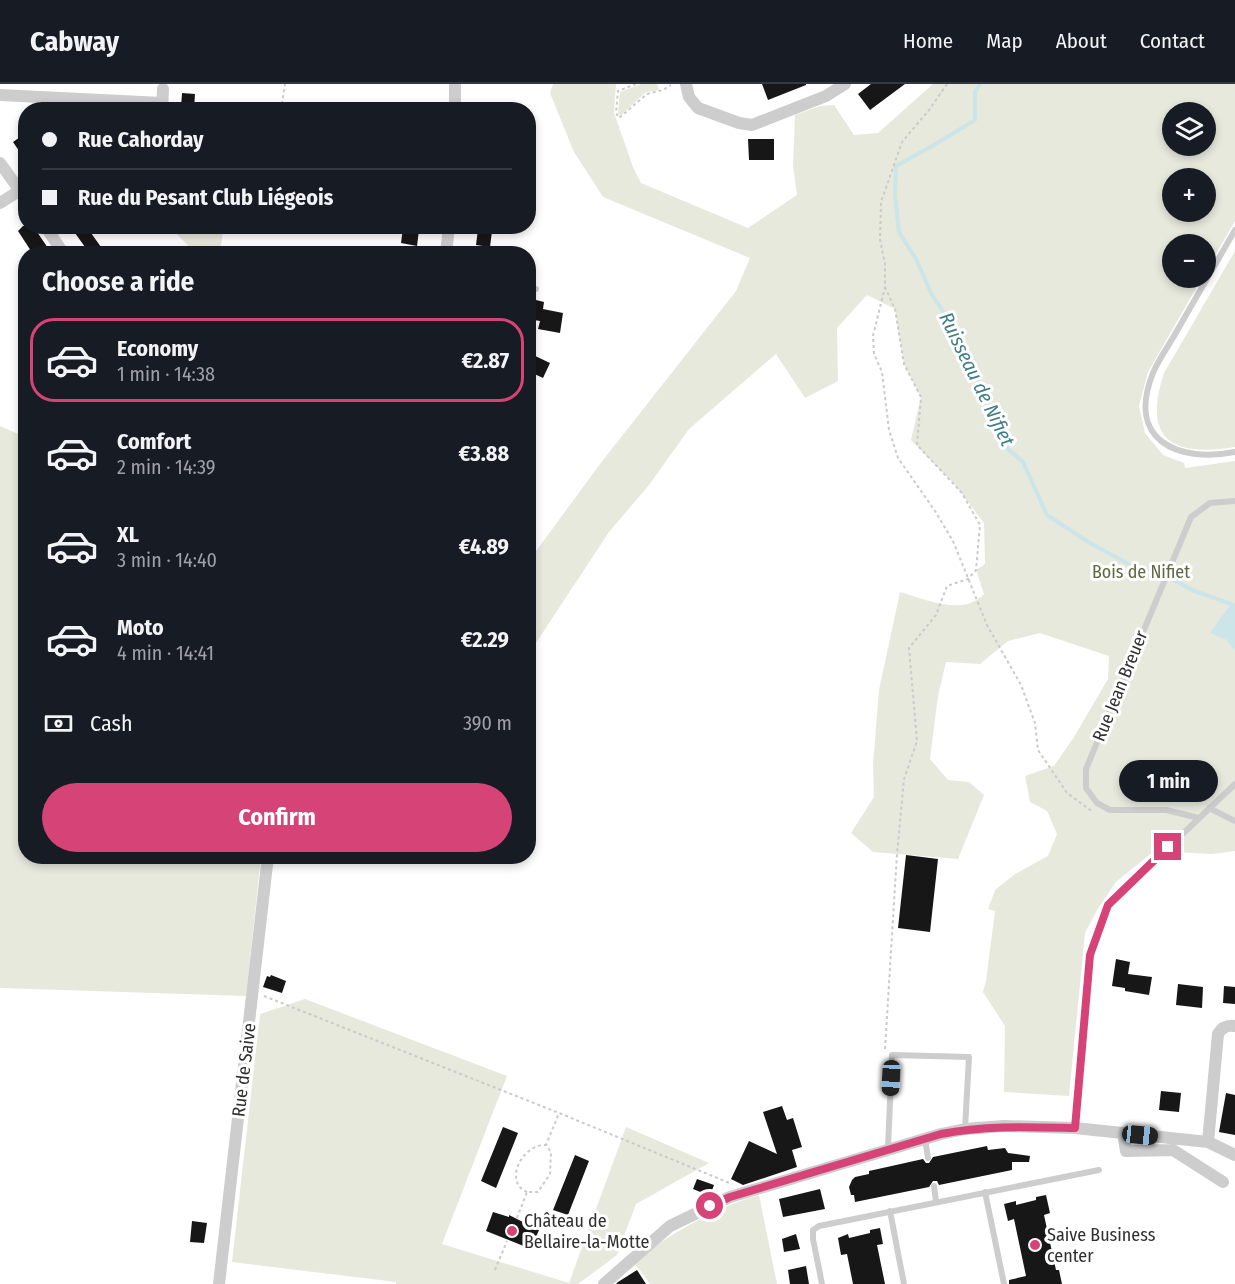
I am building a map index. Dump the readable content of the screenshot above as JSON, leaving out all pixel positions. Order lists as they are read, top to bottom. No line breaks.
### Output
{"streets":{"street":["Rue de Saive"],"lane":["Rue Jean Breuer"]},"water":["Ruisseau de Nifiet"],"parks":["Bois de Nifiet"],"places":["Château de Bellaire-la-Motte","Saive Business center"],"page":{"header":"Cabway","nav":["Home","Map","About","Contact"],"map_buttons":["+","−"],"banner":["Rue Cahorday","Rue du Pesant Club Liégeois"],"heading":"Choose a ride","list":[{"name":"Economy","note":"1 min · 14:38","value":"€2.87"},{"name":"Comfort","note":"2 min · 14:39","value":"€3.88"},{"name":"XL","note":"3 min · 14:40","value":"€4.89"},{"name":"Moto","note":"4 min · 14:41","value":"€2.29"}],"pay":["Cash","390 m"],"bubble":"1 min","buttons":"Confirm"}}
